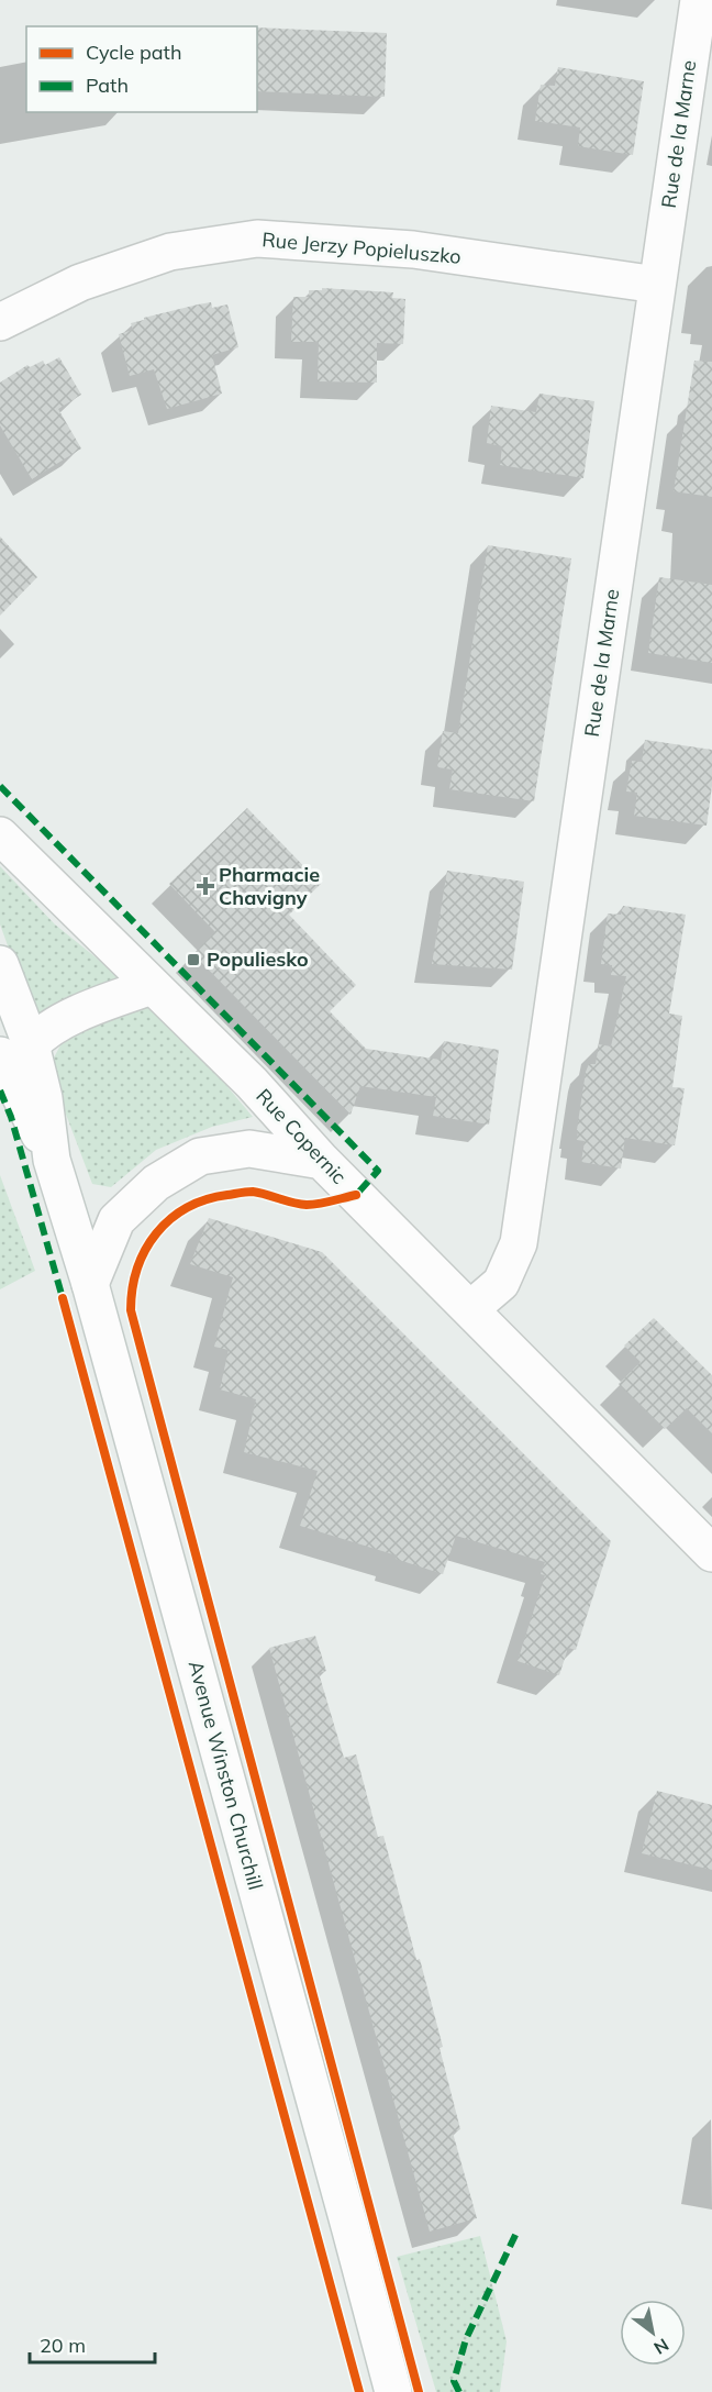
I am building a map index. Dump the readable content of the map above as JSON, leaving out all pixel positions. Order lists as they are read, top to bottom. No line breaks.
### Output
{"streets":{"street":["Rue de la Marne","Rue Jerzy Popieluszko","Rue Copernic","Avenue Winston Churchill"]},"crossings":[["Rue de la Marne","Rue Jerzy Popieluszko"],["Rue de la Marne","Rue Copernic"]],"places":{"health":["Pharmacie Chavigny"],"transit":["Populiesko"]},"legend":["Cycle path","Path"],"scale_bar":"20 m","north":"bottom right"}
